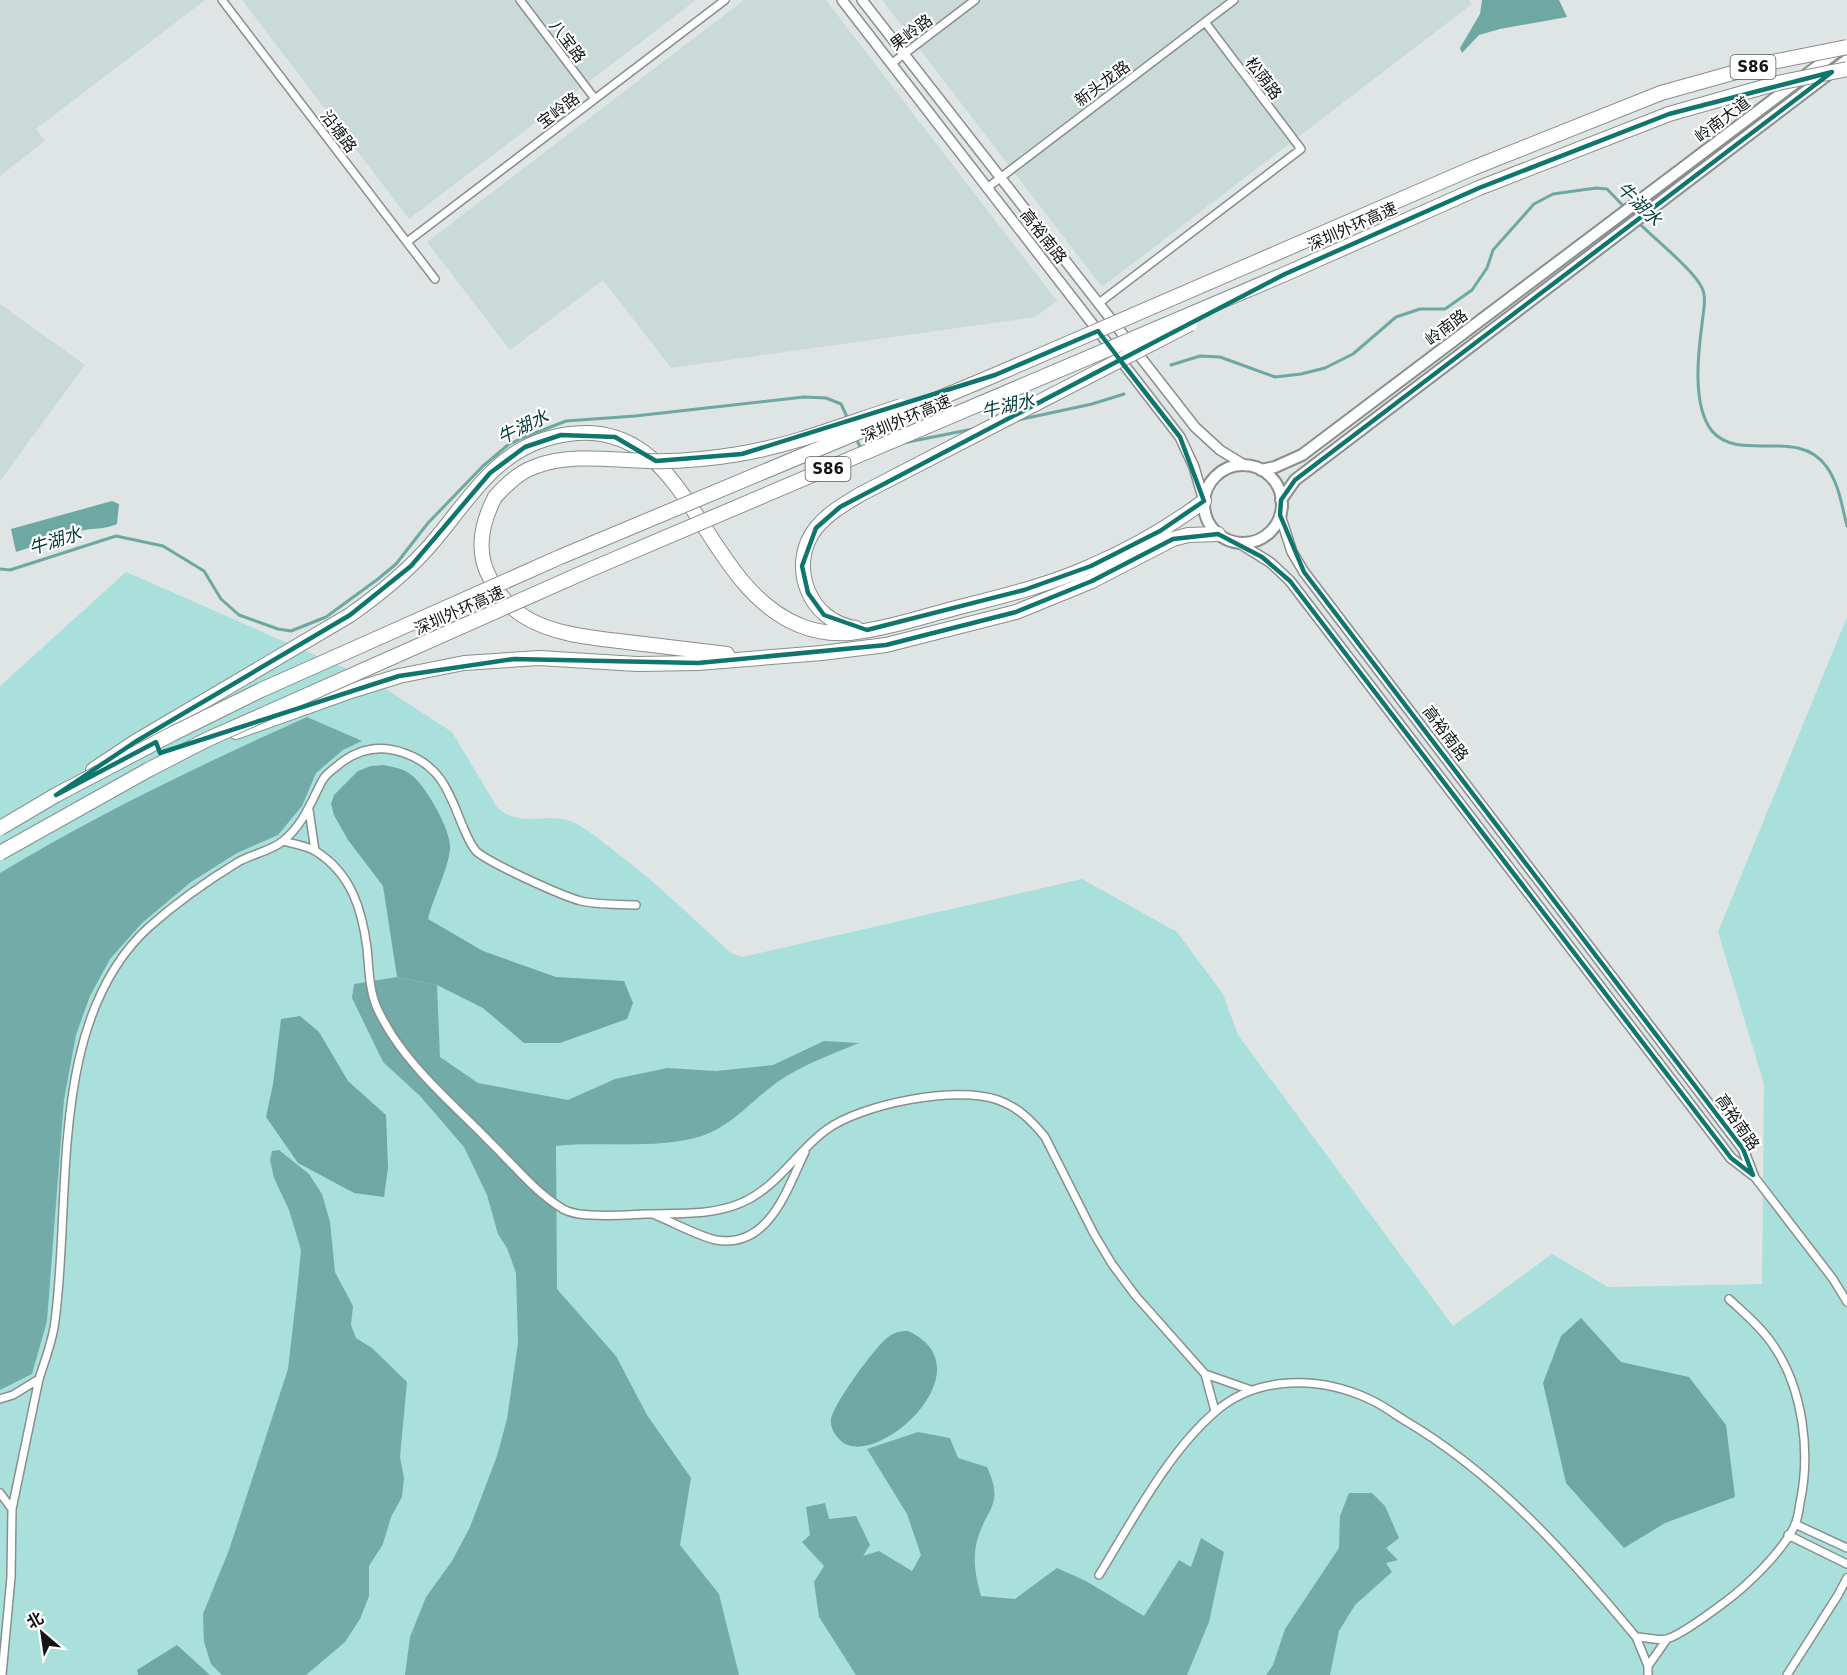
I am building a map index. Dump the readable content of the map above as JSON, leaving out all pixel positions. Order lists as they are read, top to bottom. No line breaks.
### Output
{"streets":{"highway":["S86","深圳外环高速"],"main road":["岭南大道","岭南路"],"street":["果岭路","八宝路","松荫路","新头龙路","宝岭路","沿塘路","高裕南路"]},"crossings":[["果岭路","高裕南路"],["八宝路","宝岭路"],["松荫路","新头龙路"],["松荫路","高裕南路"],["新头龙路","高裕南路"],["宝岭路","沿塘路"],["岭南大道","深圳外环高速"],["岭南大道","岭南路"],["高裕南路","岭南路"]],"water":["牛湖水"],"north":"top left"}
